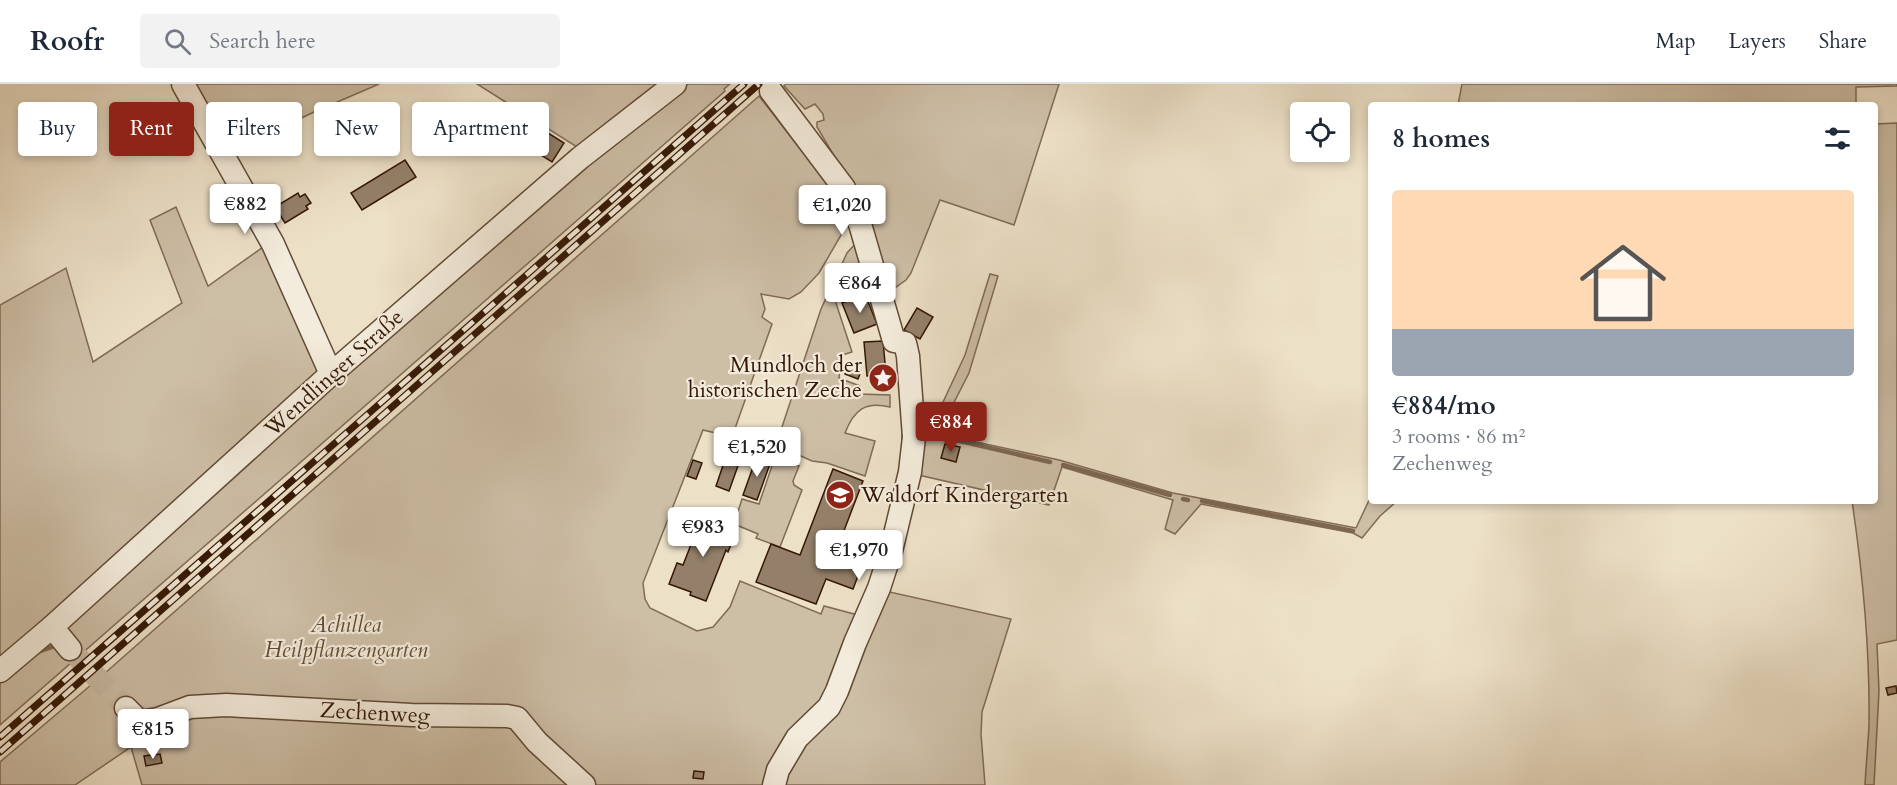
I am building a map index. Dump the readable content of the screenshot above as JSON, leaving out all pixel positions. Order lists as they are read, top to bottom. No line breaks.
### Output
{"streets":{"street":["Wendlinger Straße","Zechenweg"]},"parks":["Achillea Heilpflanzengarten"],"places":{"place":["Mundloch der historischen Zeche"],"school or university":["Waldorf Kindergarten"]},"page":{"header":"Roofr","search":"Search here","nav":["Map","Layers","Share"],"chip":["Buy","Rent","Filters","New","Apartment"],"heading":"8 homes","list":[{"name":"€884/mo","note":"3 rooms · 86 m² · Zechenweg"}],"price":["€882","€1,020","€864","€884","€1,520","€983","€1,970","€815"]}}
